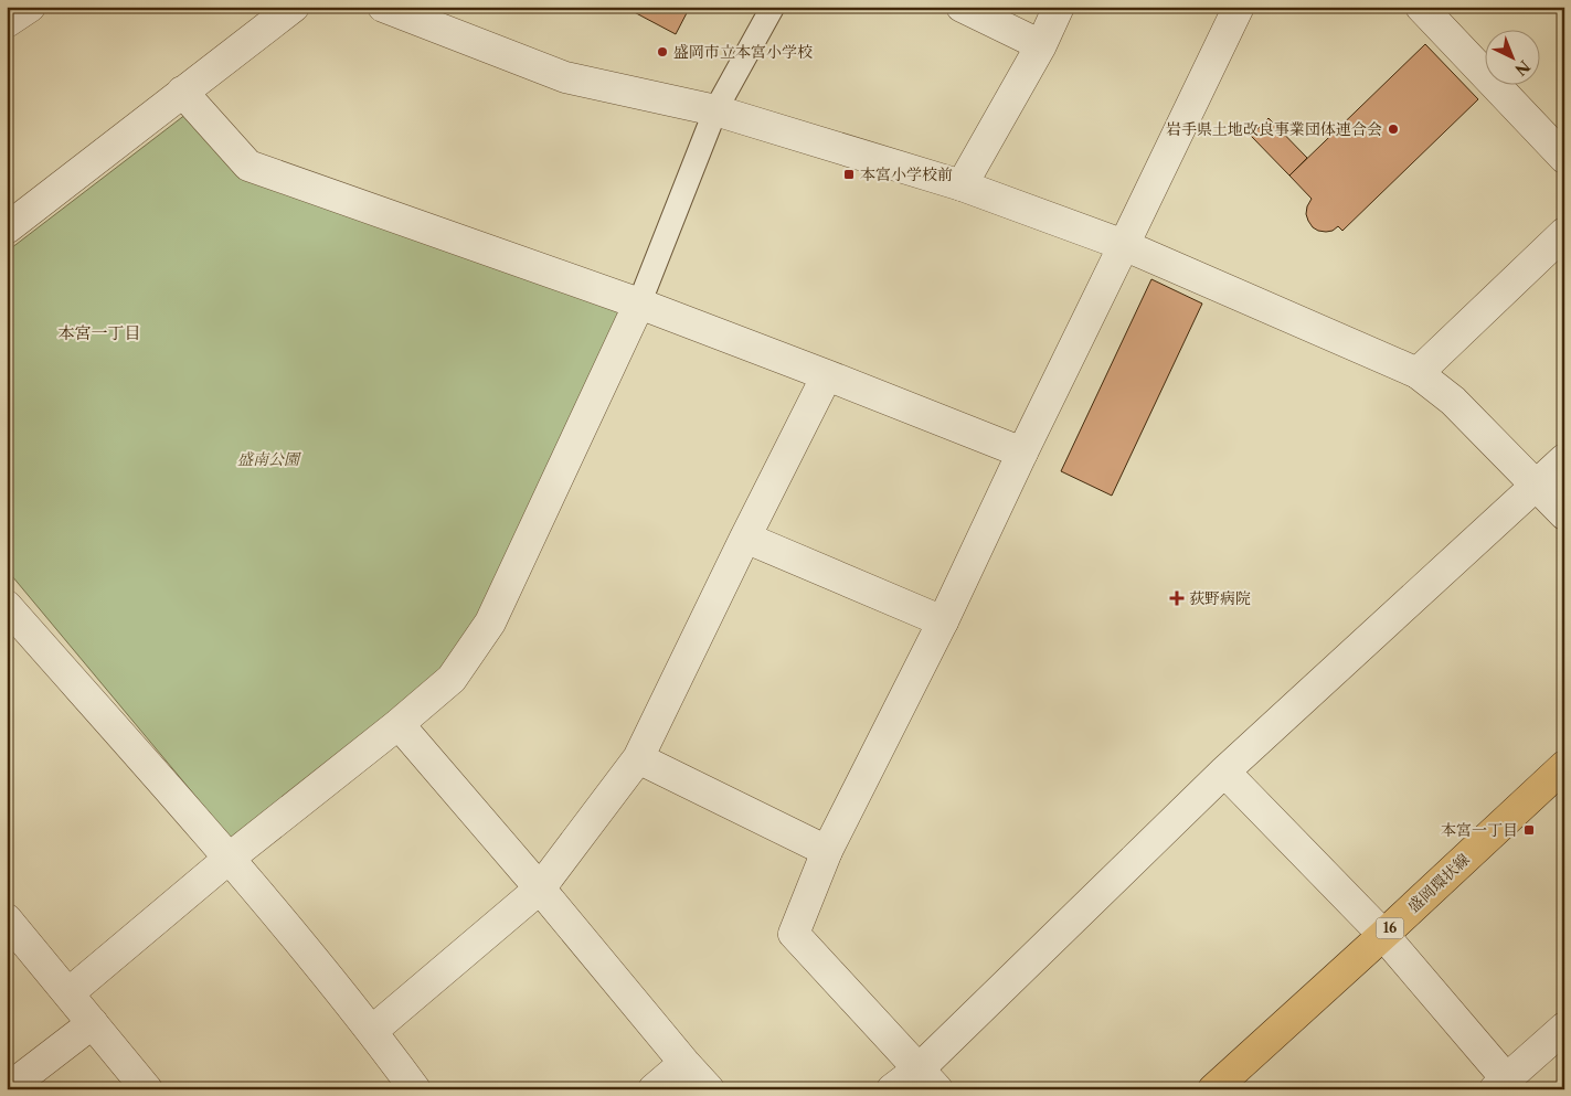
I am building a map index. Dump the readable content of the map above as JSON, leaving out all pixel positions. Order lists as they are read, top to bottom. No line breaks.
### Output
{"streets":{"main road":["盛岡環状線","16"]},"districts":["本宮一丁目"],"parks":["盛南公園"],"places":{"other":["盛岡市立本宮小学校","岩手県土地改良事業団体連合会"],"transit":["本宮小学校前","本宮一丁目"],"health":["荻野病院"]},"north":"bottom right"}
